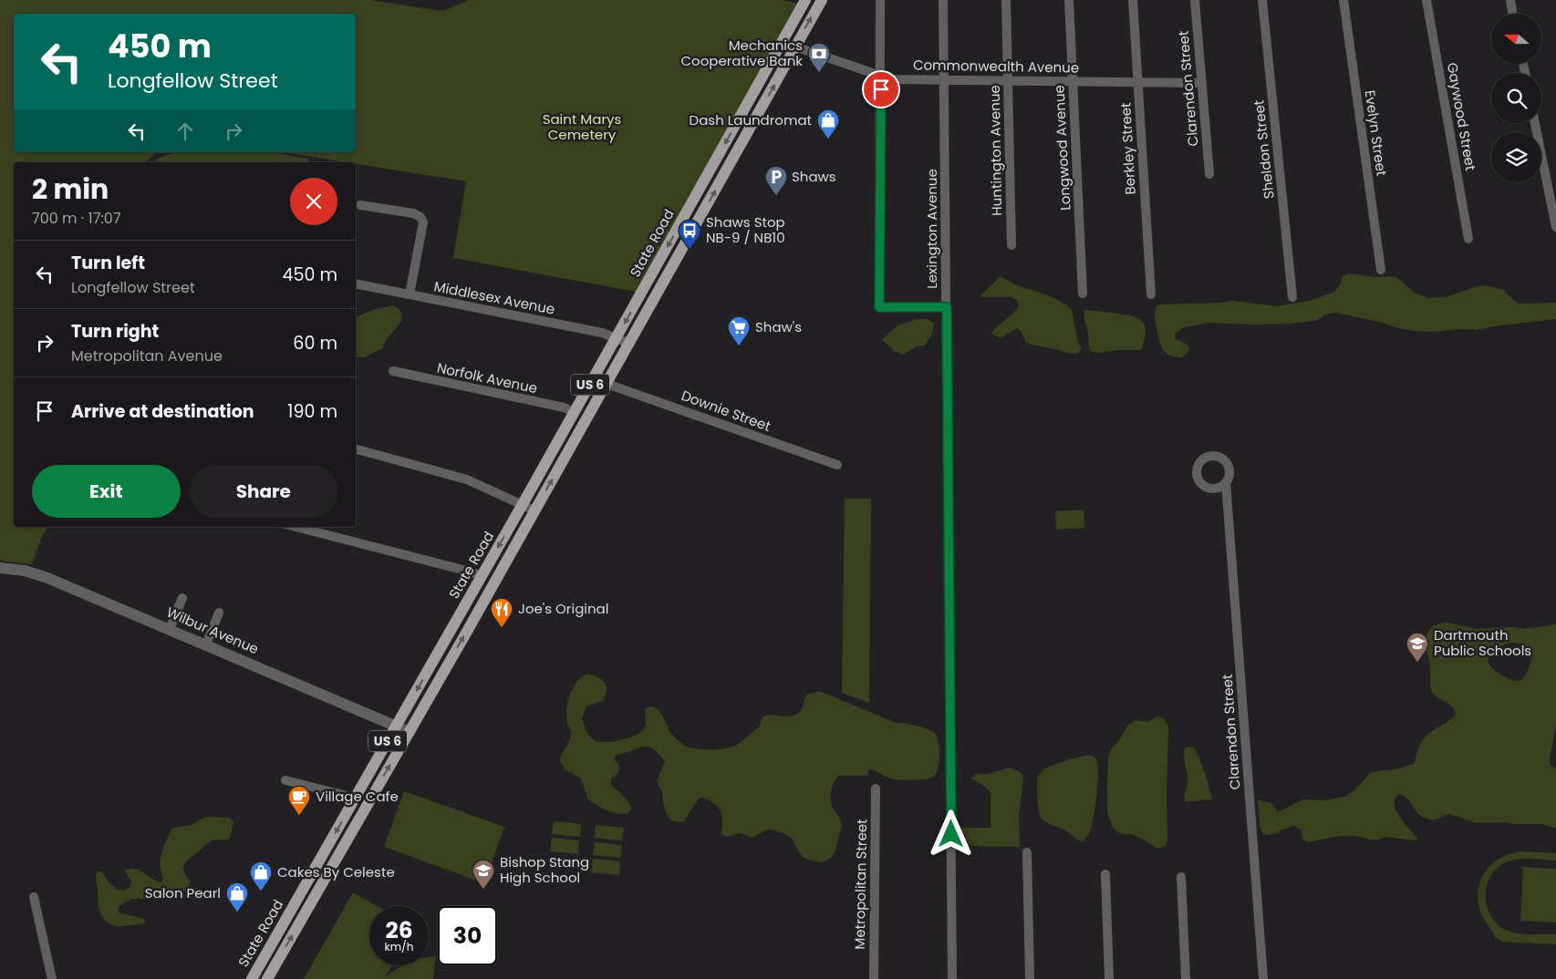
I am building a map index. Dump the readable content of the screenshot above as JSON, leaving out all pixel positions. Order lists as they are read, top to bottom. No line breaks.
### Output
{"streets":{"main road":["State Road","US 6"],"street":["Commonwealth Avenue","Clarendon Street","Gaywood Street","Evelyn Street","Longwood Avenue","Berkley Street","Sheldon Street","Huntington Avenue","Lexington Avenue","Middlesex Avenue","Norfolk Avenue","Downie Street","Wilbur Avenue","Metropolitan Street"]},"crossings":[["Commonwealth Avenue","Clarendon Street"],["Commonwealth Avenue","Longwood Avenue"],["Commonwealth Avenue","Berkley Street"],["Commonwealth Avenue","Huntington Avenue"],["Commonwealth Avenue","Lexington Avenue"],["Commonwealth Avenue","US 6"],["State Road","Middlesex Avenue"],["State Road","Norfolk Avenue"],["State Road","US 6"],["State Road","Downie Street"],["State Road","Wilbur Avenue"]],"parks":["Saint Marys Cemetery"],"places":{"bank":["Mechanics Cooperative Bank"],"shop":["Dash Laundromat","Cakes By Celeste","Salon Pearl"],"parking":["Shaws"],"bus stop":["Shaws Stop NB-9 / NB10"],"supermarket":["Shaw's"],"restaurant":["Joe's Original"],"school or university":["Dartmouth Public Schools","Bishop Stang High School"],"cafe":["Village Cafe"]},"north":"left","page":{"turn":["450 m","Longfellow Street"],"heading":["2 min","700 m · 17:07"],"list":[{"name":"Turn left","note":"Longfellow Street","value":"450 m"},{"name":"Turn right","note":"Metropolitan Avenue","value":"60 m"},{"name":"Arrive at destination","value":"190 m"}],"buttons":["Exit","Share"],"speed":"26 km/h","limit":"30"}}
